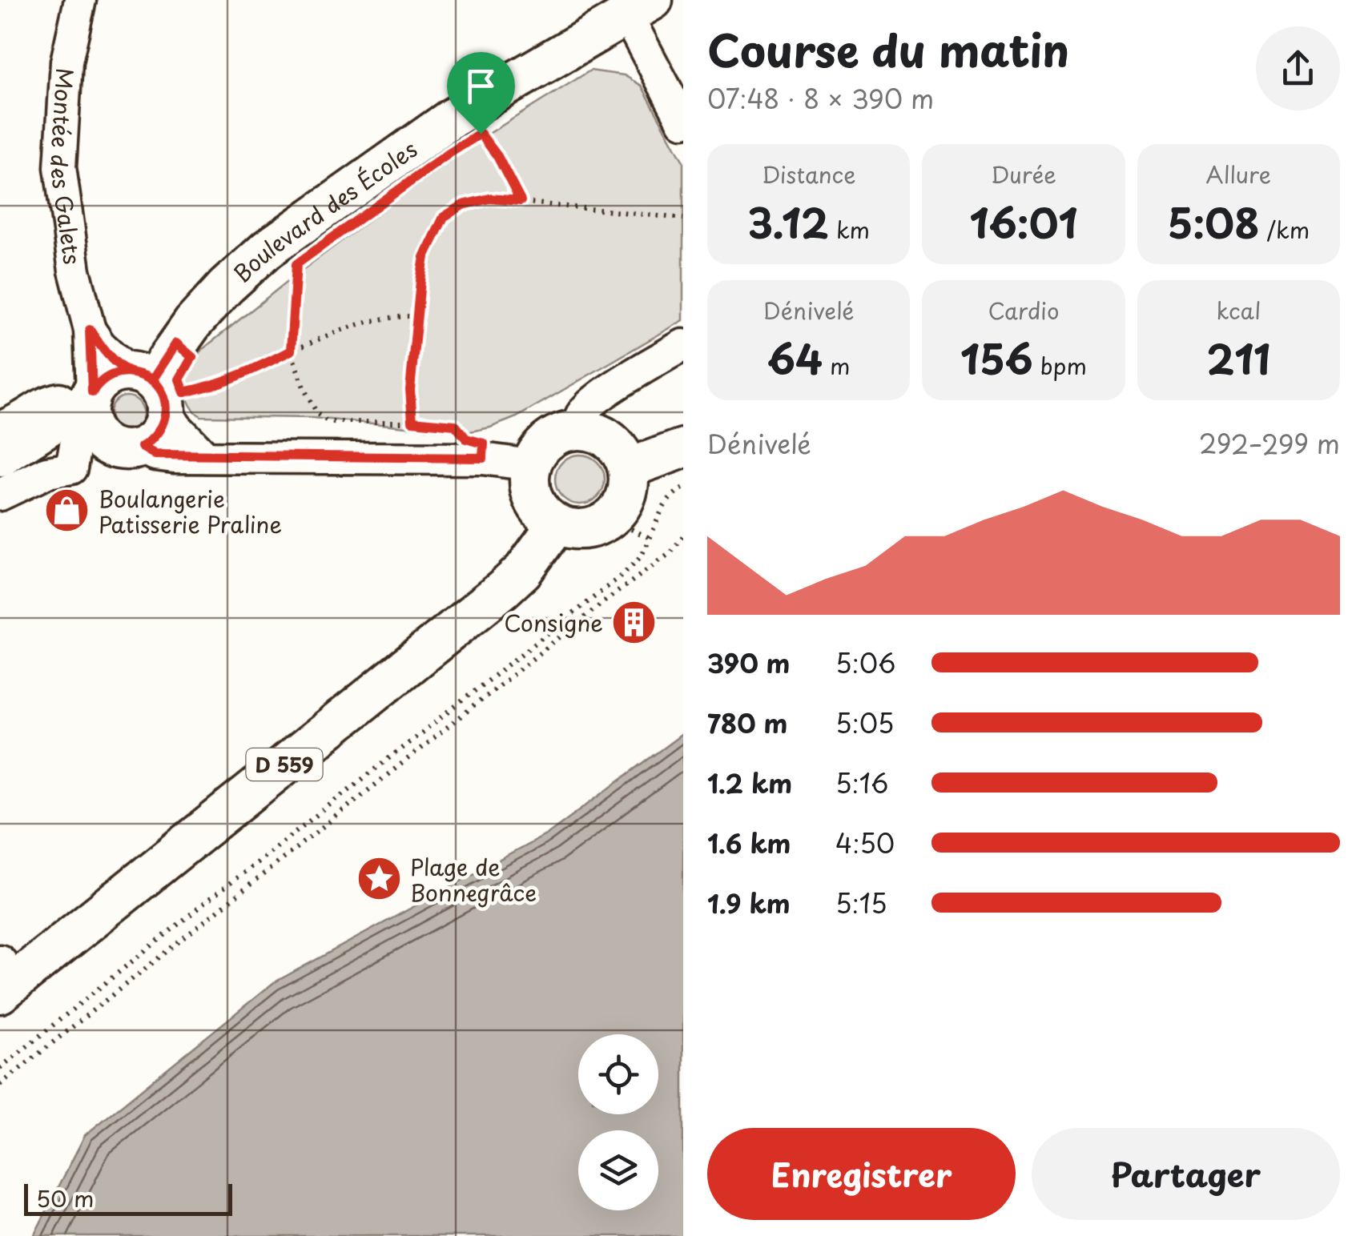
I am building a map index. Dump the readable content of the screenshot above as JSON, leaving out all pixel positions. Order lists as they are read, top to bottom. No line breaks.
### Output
{"streets":{"main road":["Boulevard des Écoles","D 559"],"street":["Montée des Galets"]},"crossings":[["Montée des Galets","Boulevard des Écoles"]],"places":{"shop":["Boulangerie Patisserie Praline"],"building":["Consigne"],"place":["Plage de Bonnegrâce"]},"scale_bar":"50 m","page":{"heading":["Course du matin","07:48 · 8 × 390 m"],"stats":[["Distance","3.12 km"],["Durée","16:01"],["Allure","5:08 /km"],["Dénivelé","64 m"],["Cardio","156 bpm"],["kcal","211"]],"chart":["Dénivelé","292–299 m"],"list":[{"name":"390 m","note":"5:06"},{"name":"780 m","note":"5:05"},{"name":"1.2 km","note":"5:16"},{"name":"1.6 km","note":"4:50"},{"name":"1.9 km","note":"5:15"}],"buttons":["Enregistrer","Partager"],"scale":"50 m"}}
